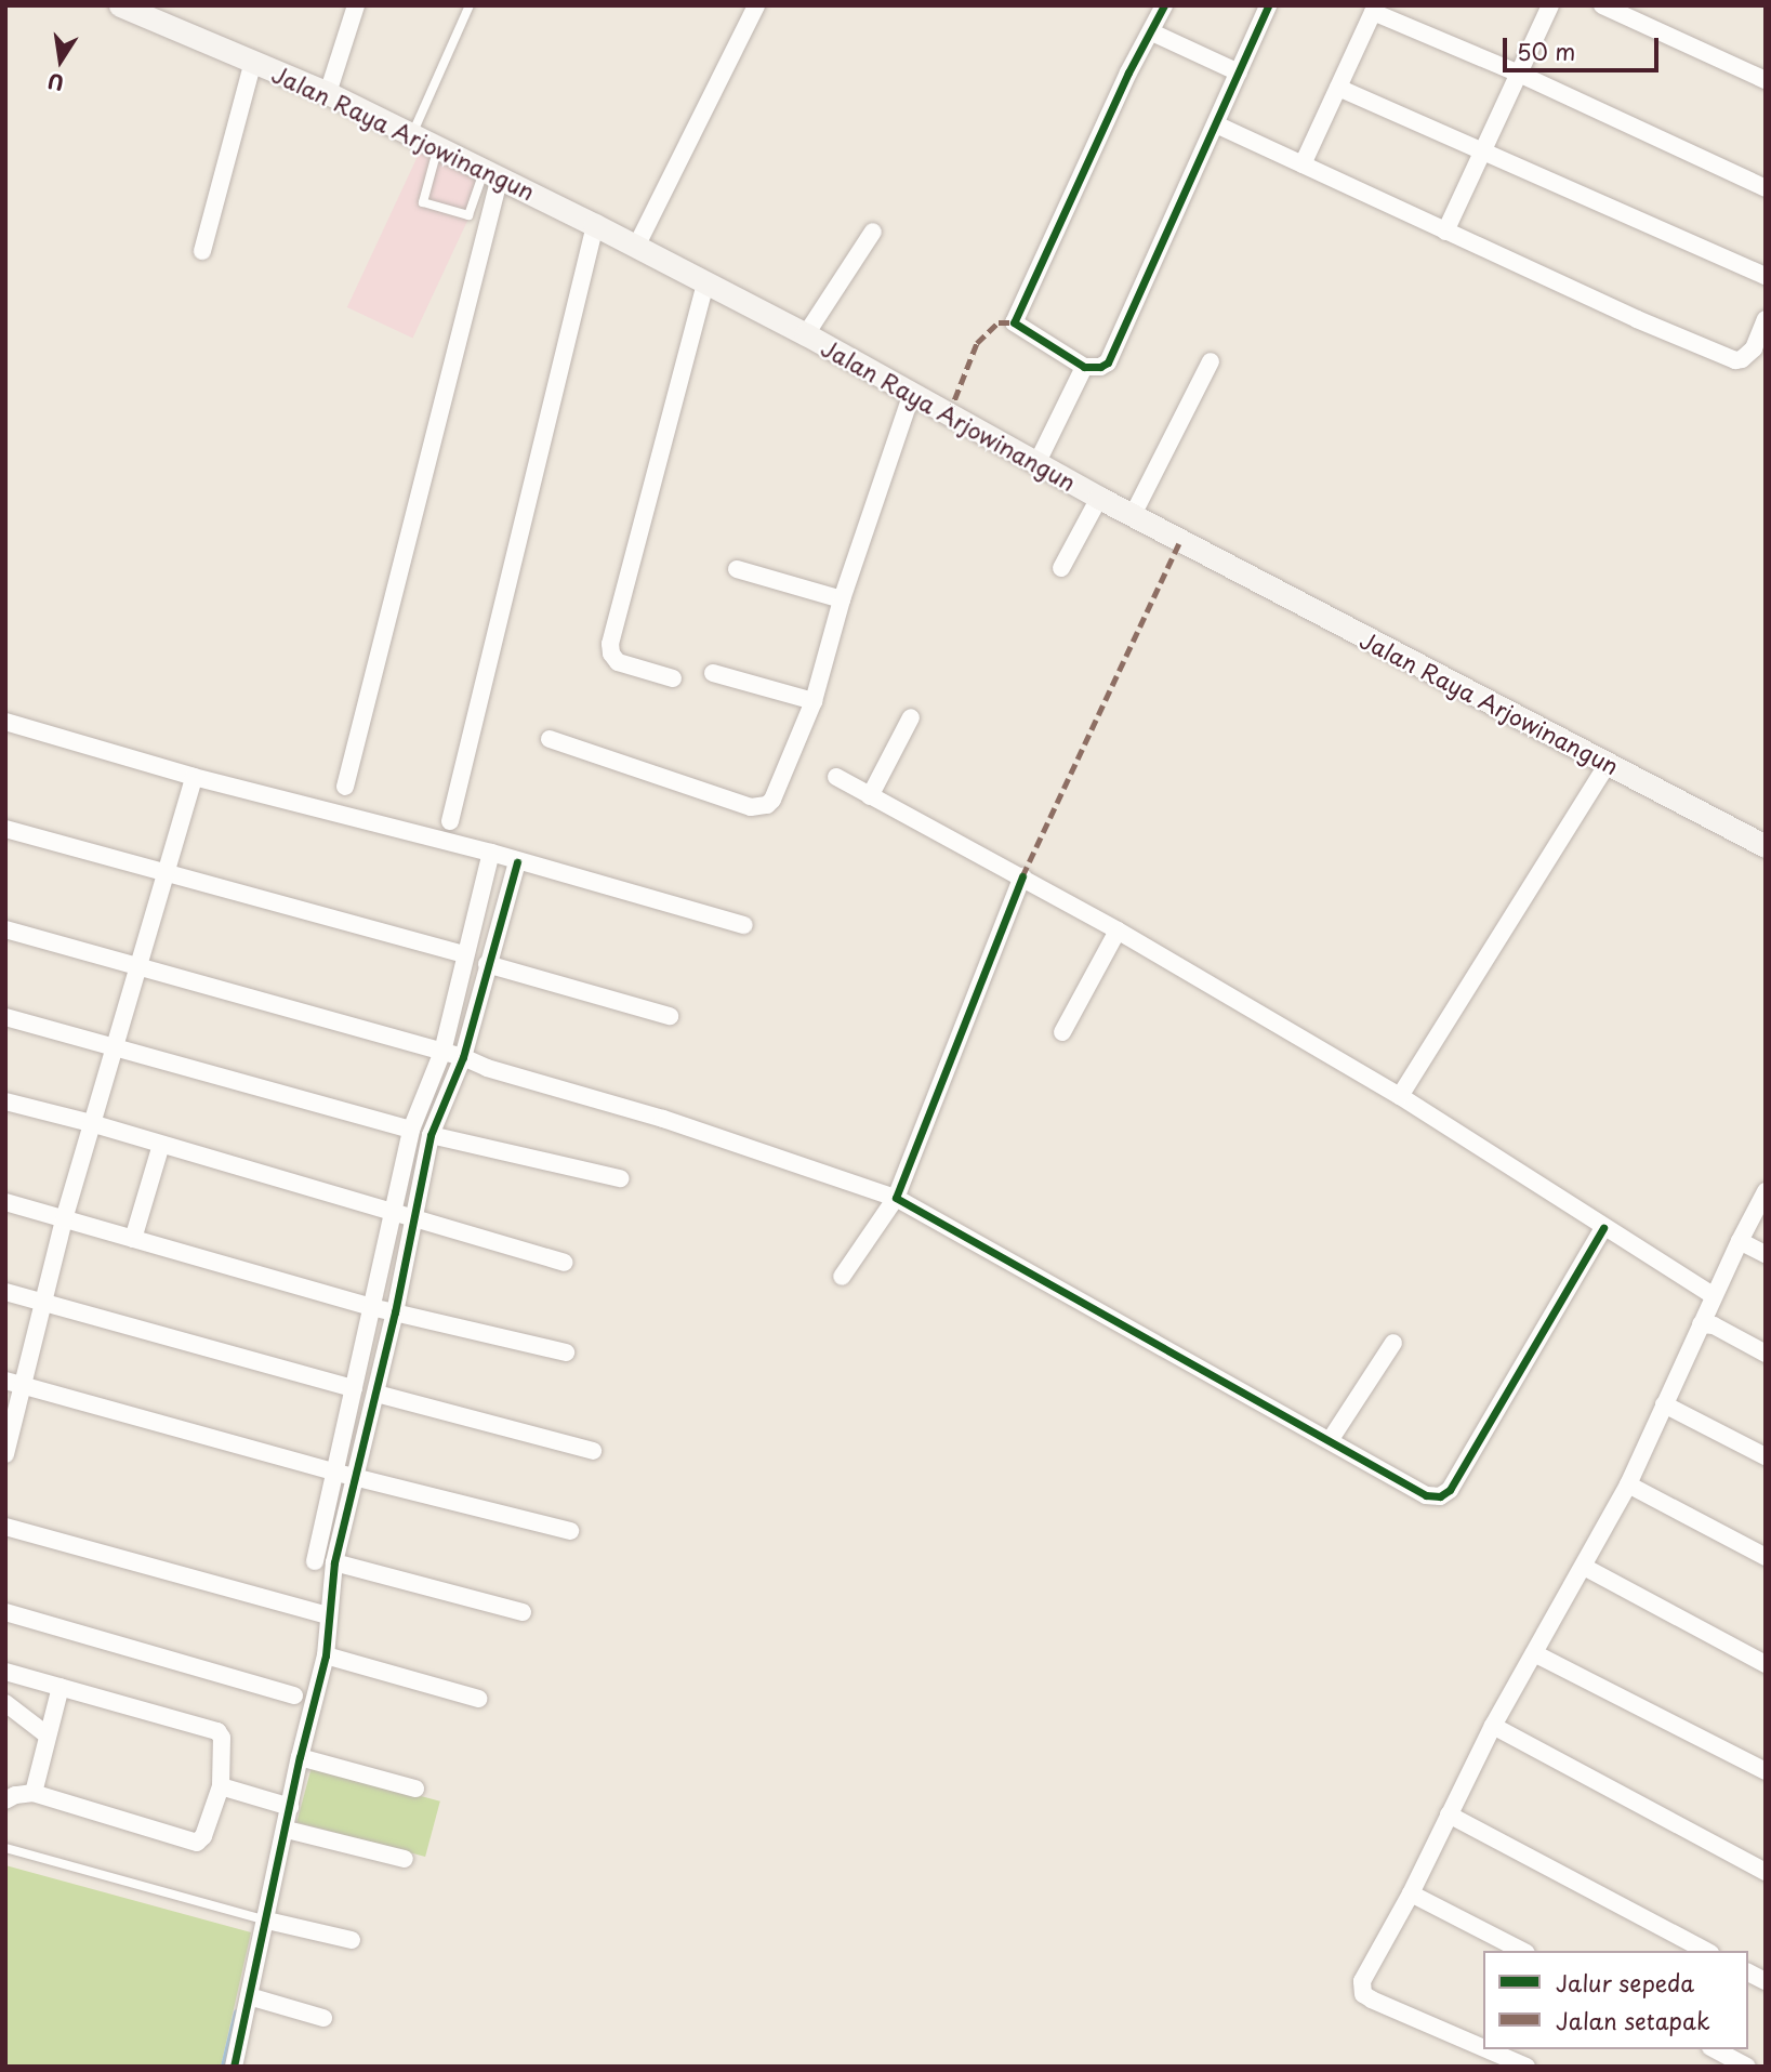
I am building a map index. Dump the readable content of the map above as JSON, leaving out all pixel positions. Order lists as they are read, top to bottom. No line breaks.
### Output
{"streets":{"main road":["Jalan Raya Arjowinangun"]},"legend":["Jalur sepeda","Jalan setapak"],"scale_bar":"50 m","north":"bottom"}
